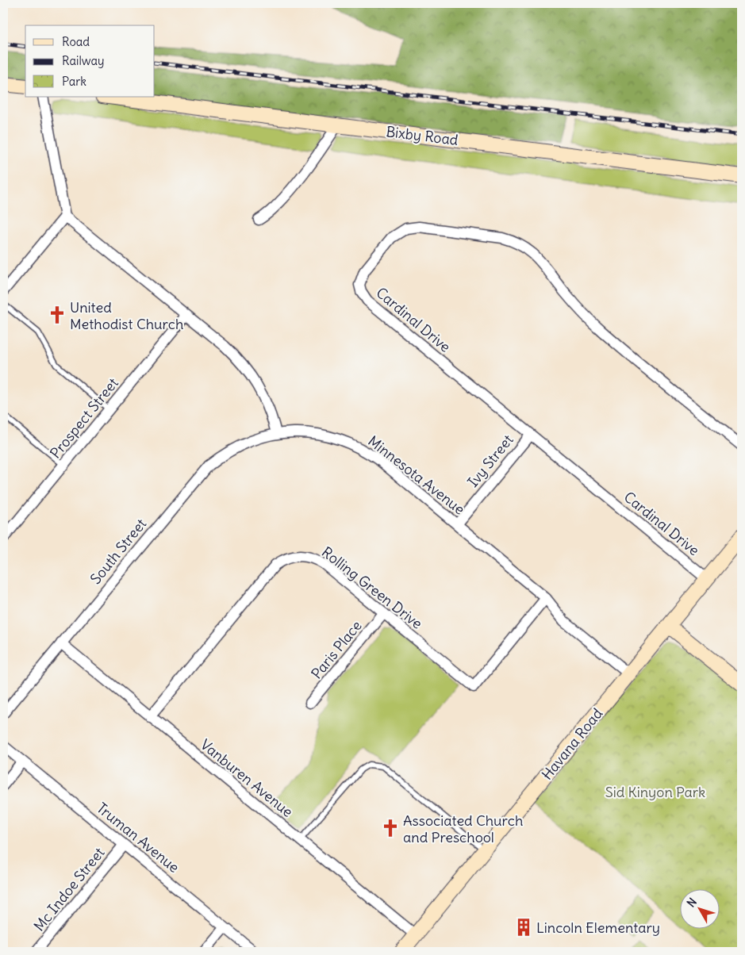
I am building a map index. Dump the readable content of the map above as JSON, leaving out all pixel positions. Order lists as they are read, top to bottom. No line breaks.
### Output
{"streets":{"main road":["Bixby Road","Havana Road"],"street":["Cardinal Drive","Prospect Street","Ivy Street","Minnesota Avenue","South Street","Rolling Green Drive","Paris Place","Vanburen Avenue","Truman Avenue","Mc Indoe Street"]},"crossings":[["Cardinal Drive","Ivy Street"],["Cardinal Drive","Havana Road"],["Ivy Street","Minnesota Avenue"],["Minnesota Avenue","South Street"],["Minnesota Avenue","Rolling Green Drive"],["Minnesota Avenue","Havana Road"],["South Street","Vanburen Avenue"],["Rolling Green Drive","Paris Place"],["Rolling Green Drive","Vanburen Avenue"],["Havana Road","Vanburen Avenue"],["Truman Avenue","Mc Indoe Street"]],"parks":["Sid Kinyon Park"],"places":{"church":["United Methodist Church","Associated Church and Preschool"],"building":["Lincoln Elementary"]},"legend":["Road","Railway","Park"],"north":"top left"}
